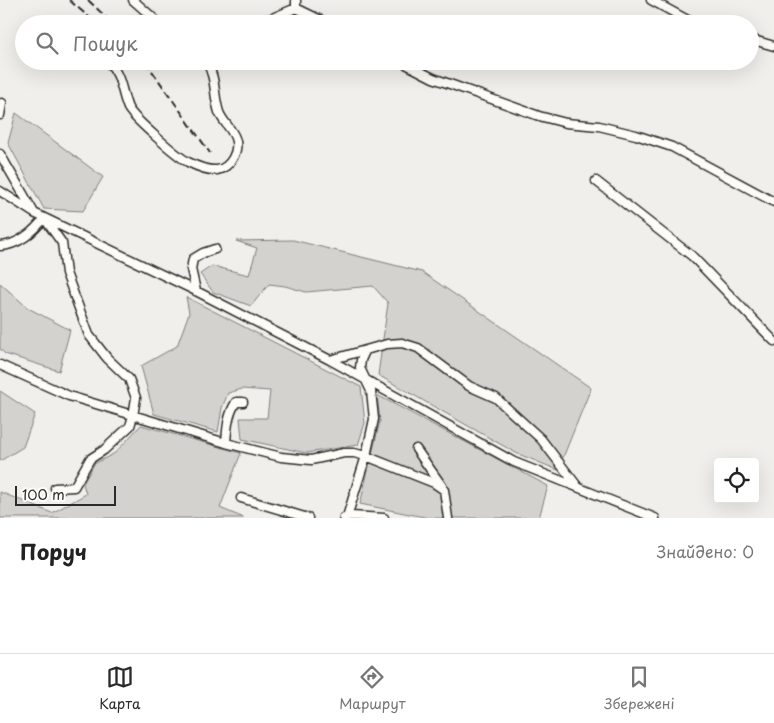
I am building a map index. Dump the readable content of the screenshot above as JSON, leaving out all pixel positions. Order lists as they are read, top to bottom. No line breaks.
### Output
{"scale_bar":"100 m","page":{"search":"Пошук","scale":"100 m","heading":["Поруч","Знайдено: 0"],"nav":["Карта","Маршрут","Збережені"]}}
